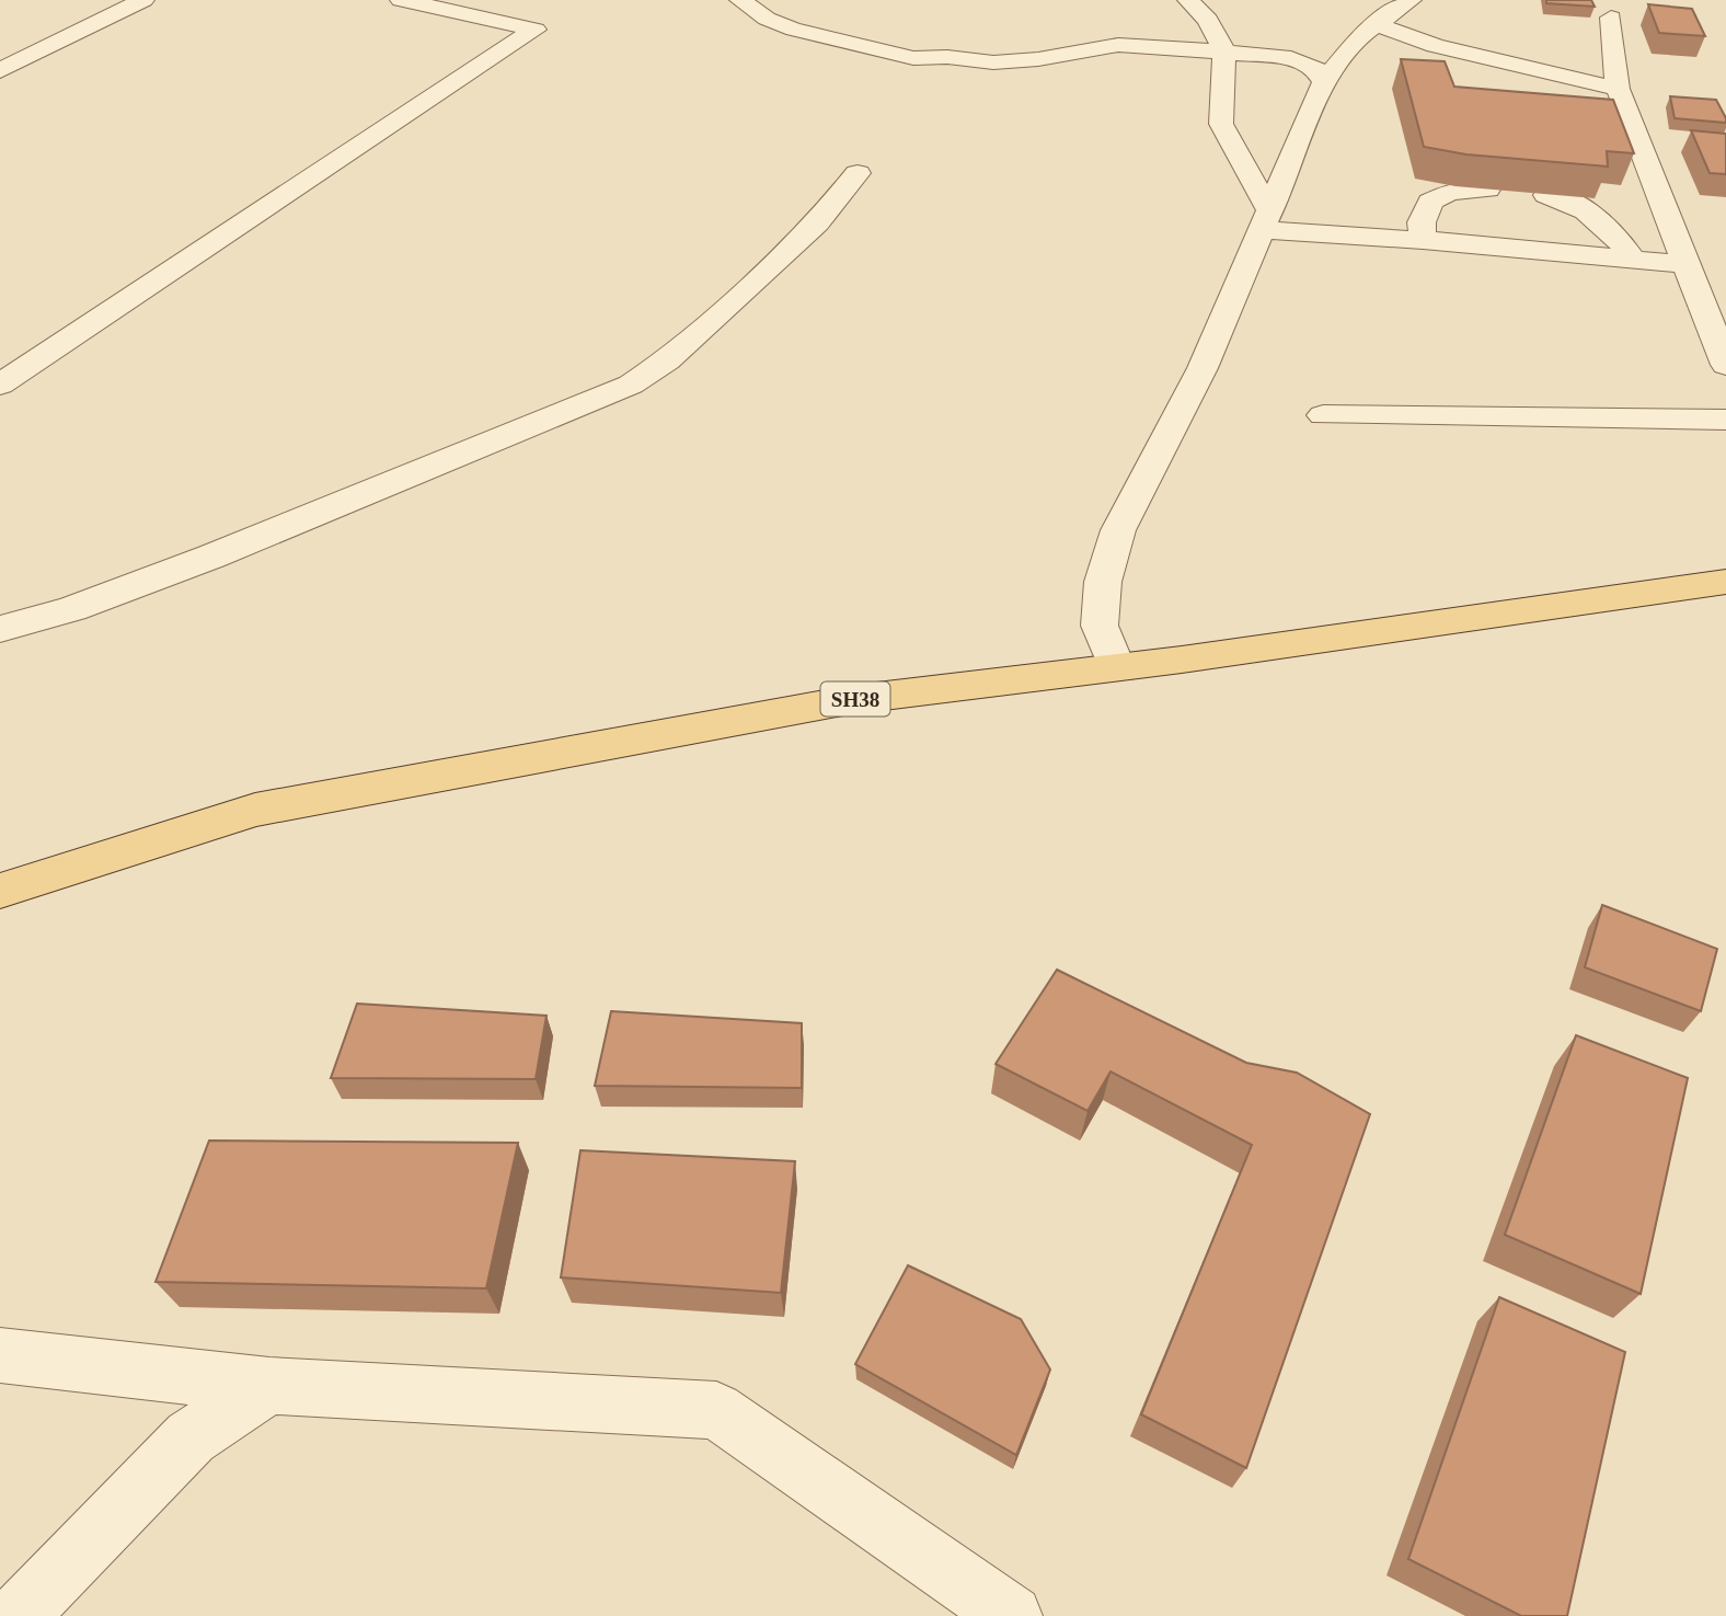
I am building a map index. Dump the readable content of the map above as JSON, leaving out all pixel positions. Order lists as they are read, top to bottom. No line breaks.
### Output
{"streets":{"main road":["SH38"]}}
